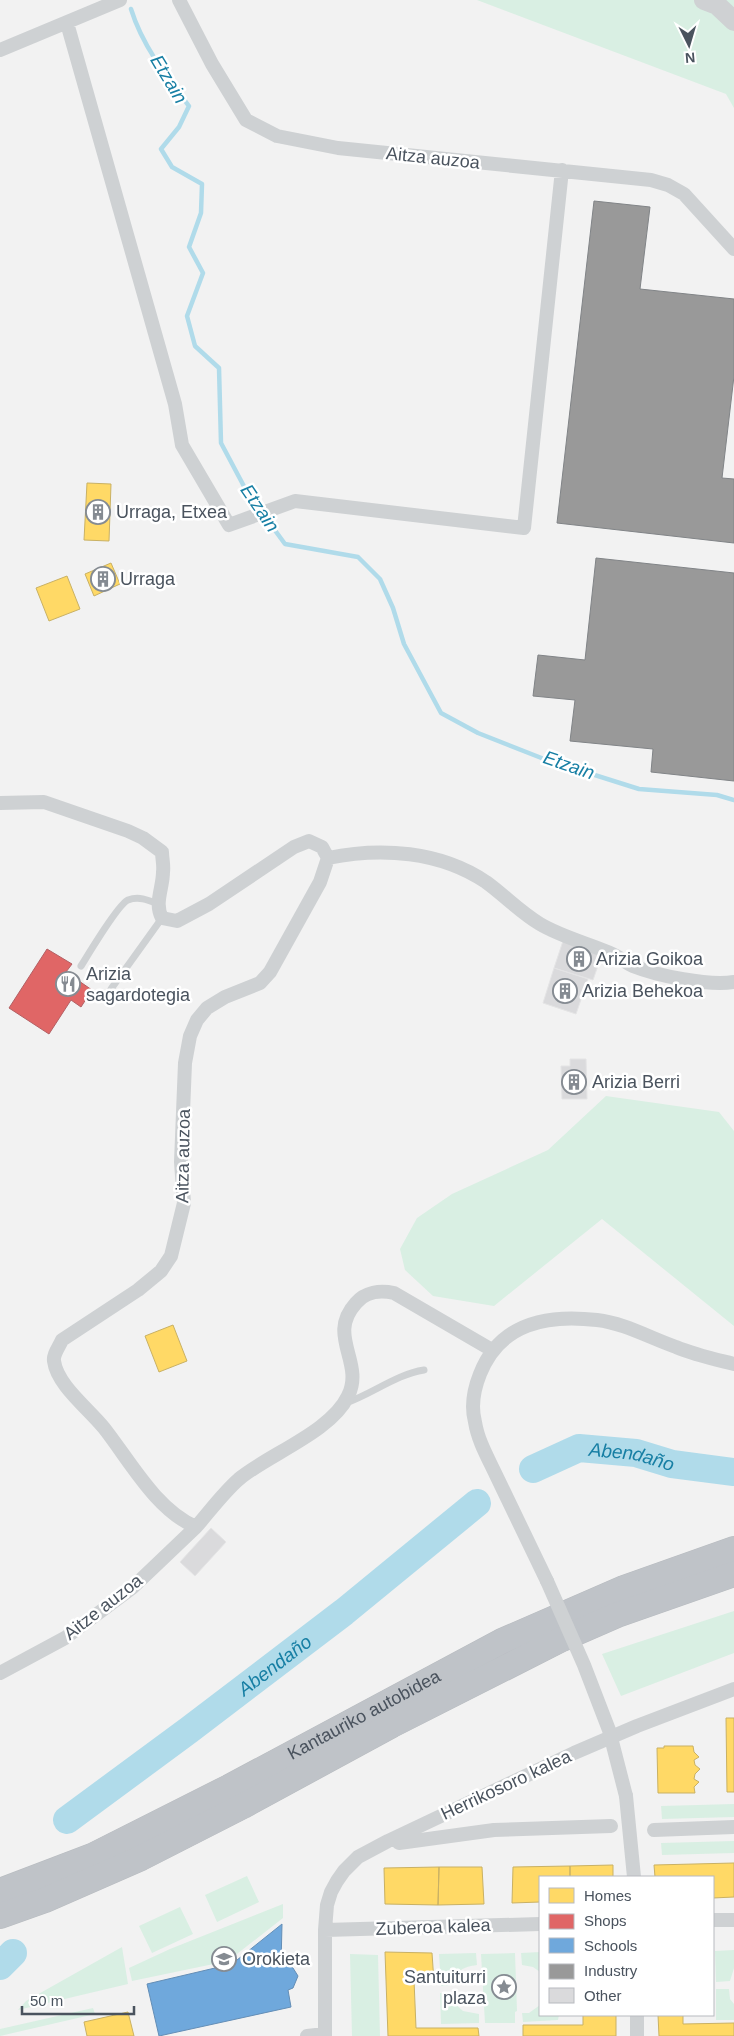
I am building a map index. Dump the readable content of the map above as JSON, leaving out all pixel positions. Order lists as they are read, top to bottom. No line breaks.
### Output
{"streets":{"highway":["Kantauriko autobidea"],"street":["Aitza auzoa","Aitze auzoa","Herrikosoro kalea","Zuberoa kalea"]},"crossings":[["Aitza auzoa","Aitze auzoa"],["Herrikosoro kalea","Zuberoa kalea"]],"water":["Etzain","Abendaño"],"places":{"building":["Urraga, Etxea","Urraga","Arizia Goikoa","Arizia Behekoa","Arizia Berri"],"restaurant":["Arizia sagardotegia"],"school or university":["Orokieta"],"place":["Santuiturri plaza"]},"legend":["Homes","Shops","Schools","Industry","Other"],"scale_bar":"50 m","north":"bottom"}
